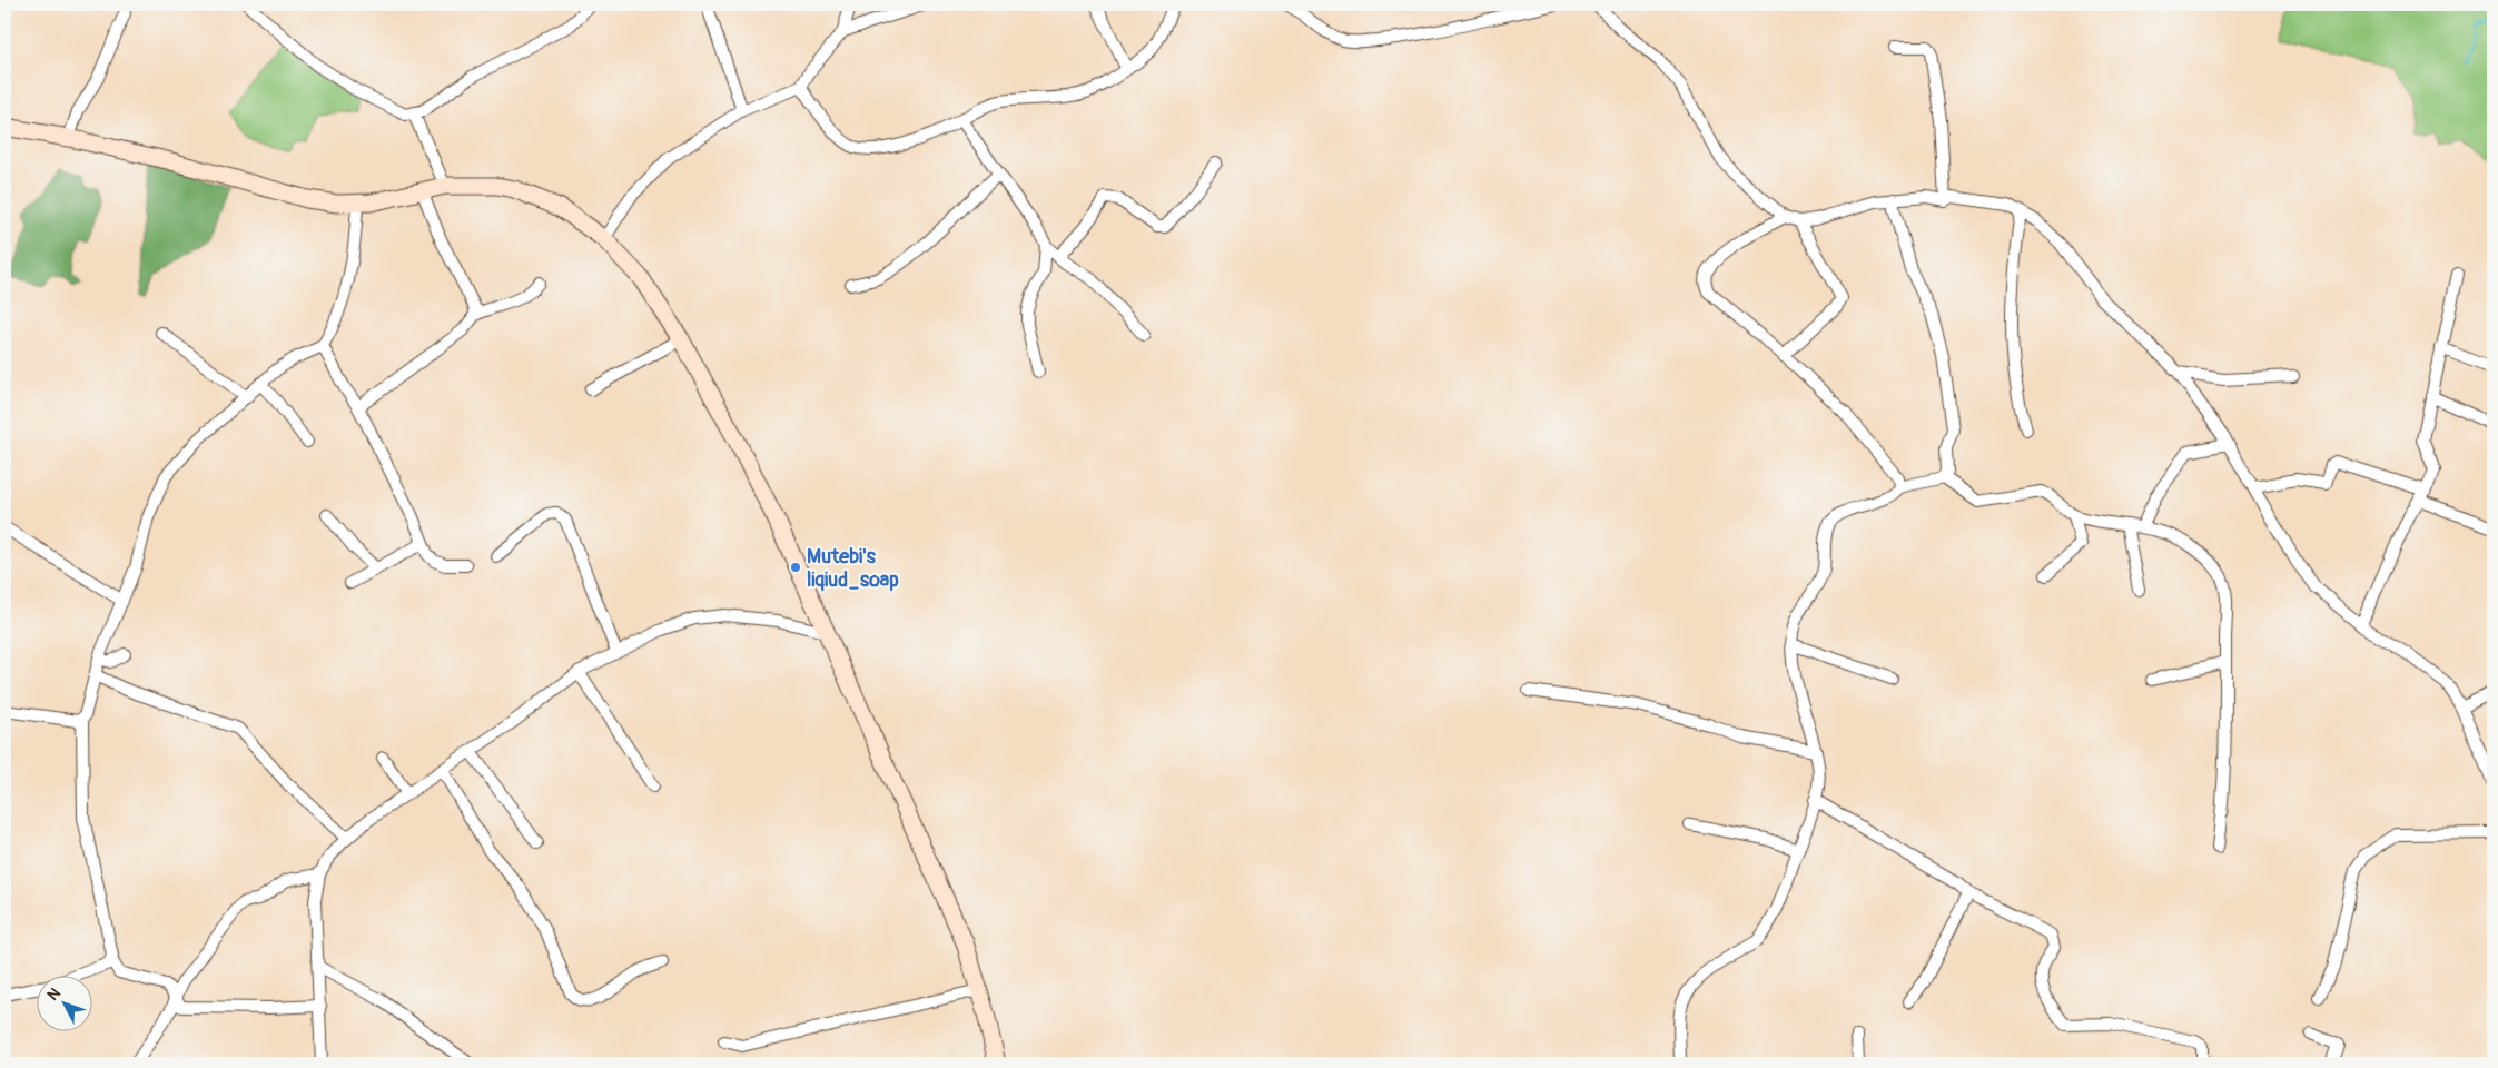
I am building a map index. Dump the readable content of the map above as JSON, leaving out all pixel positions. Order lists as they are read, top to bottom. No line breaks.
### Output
{"places":["Mutebi's liqiud_soap"],"north":"top left"}
